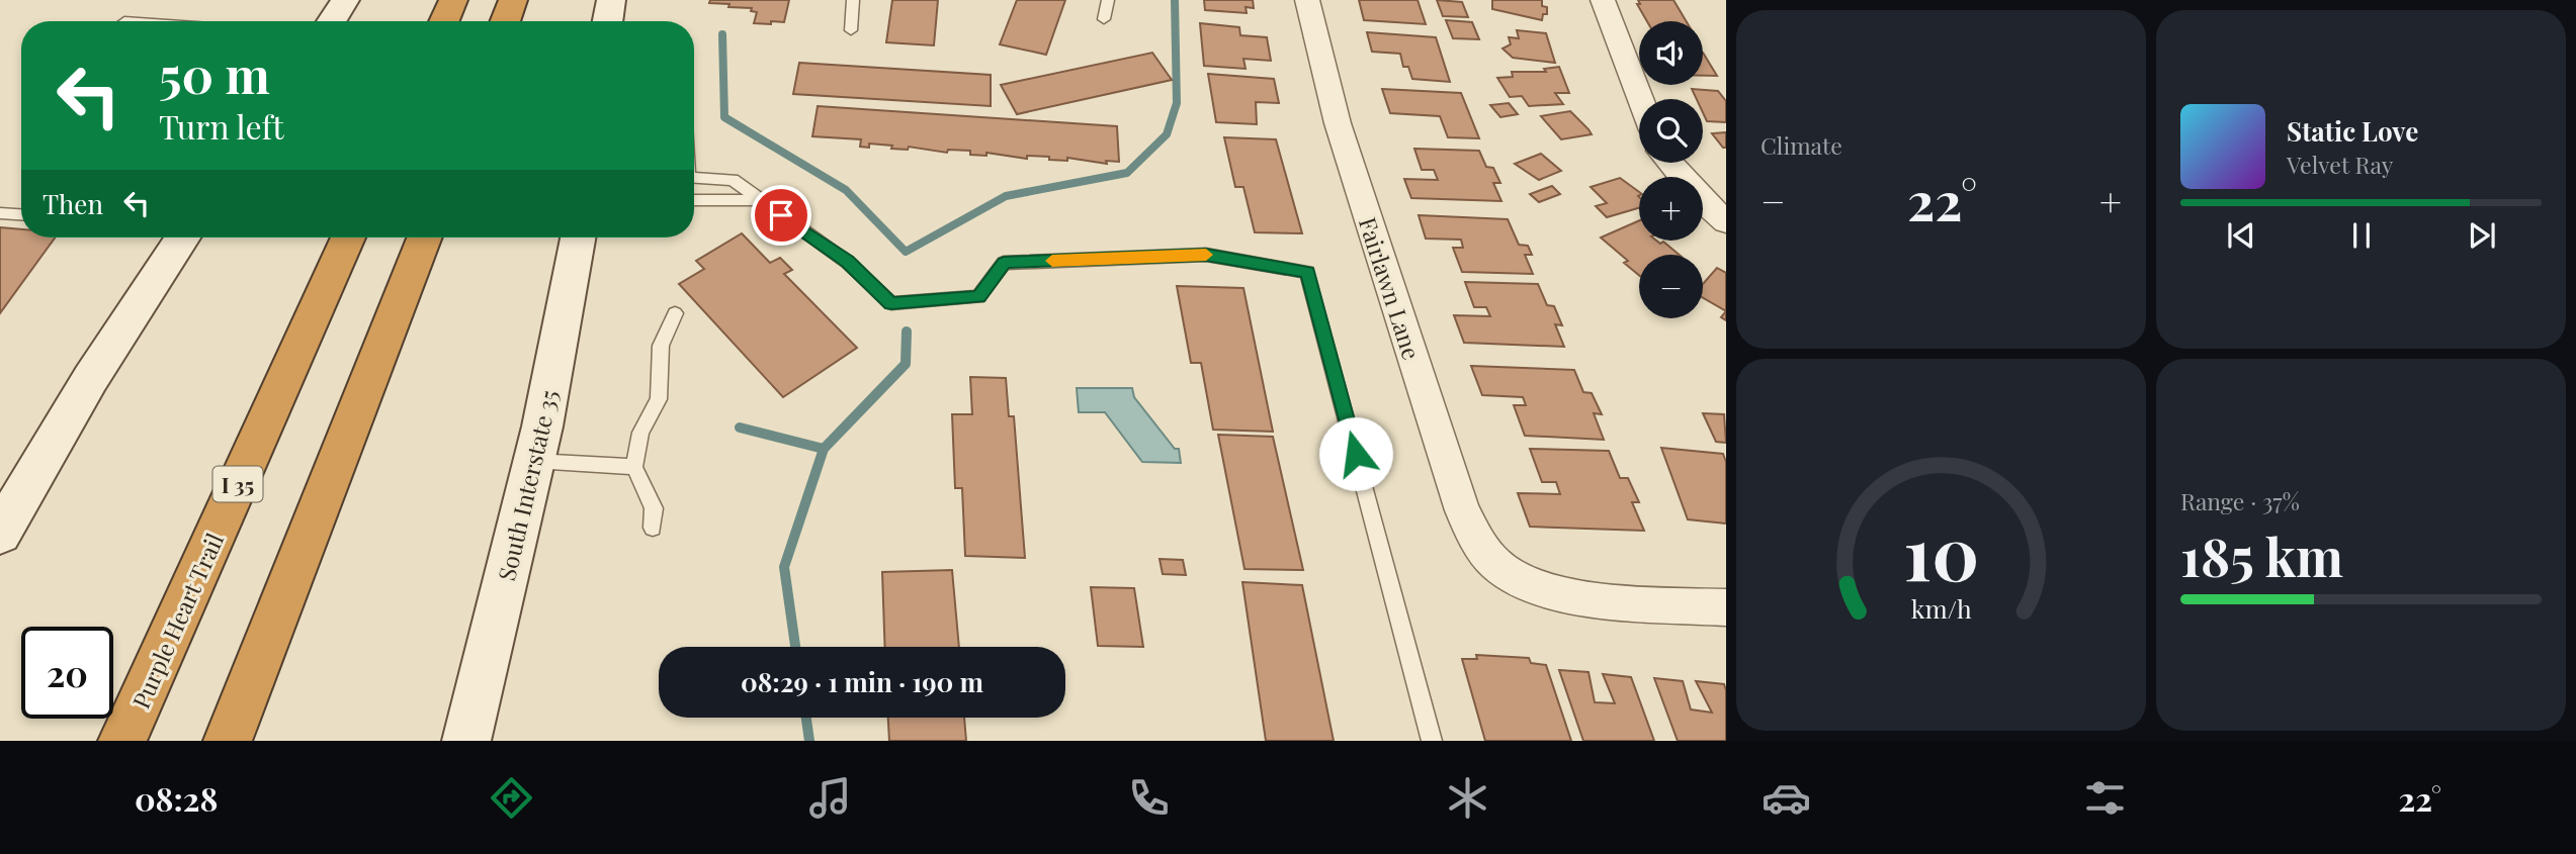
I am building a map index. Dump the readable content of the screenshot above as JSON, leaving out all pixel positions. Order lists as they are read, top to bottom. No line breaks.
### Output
{"streets":{"highway":["I 35","Purple Heart Trail"],"main road":["South Interstate 35"],"street":["Fairlawn Lane"]},"page":{"tile":["Climate",["Range · 37%","185 km"]],"map_buttons":["+","−"],"turn":["50 m","Turn left"],"song":["Static Love","Velvet Ray"],"then":"Then","heat":["−","22°","+"],"limit":"20","trip":"08:29 · 1 min · 190 m","tabs":["08:28","22°"],"gauge":["10","km/h"]}}
